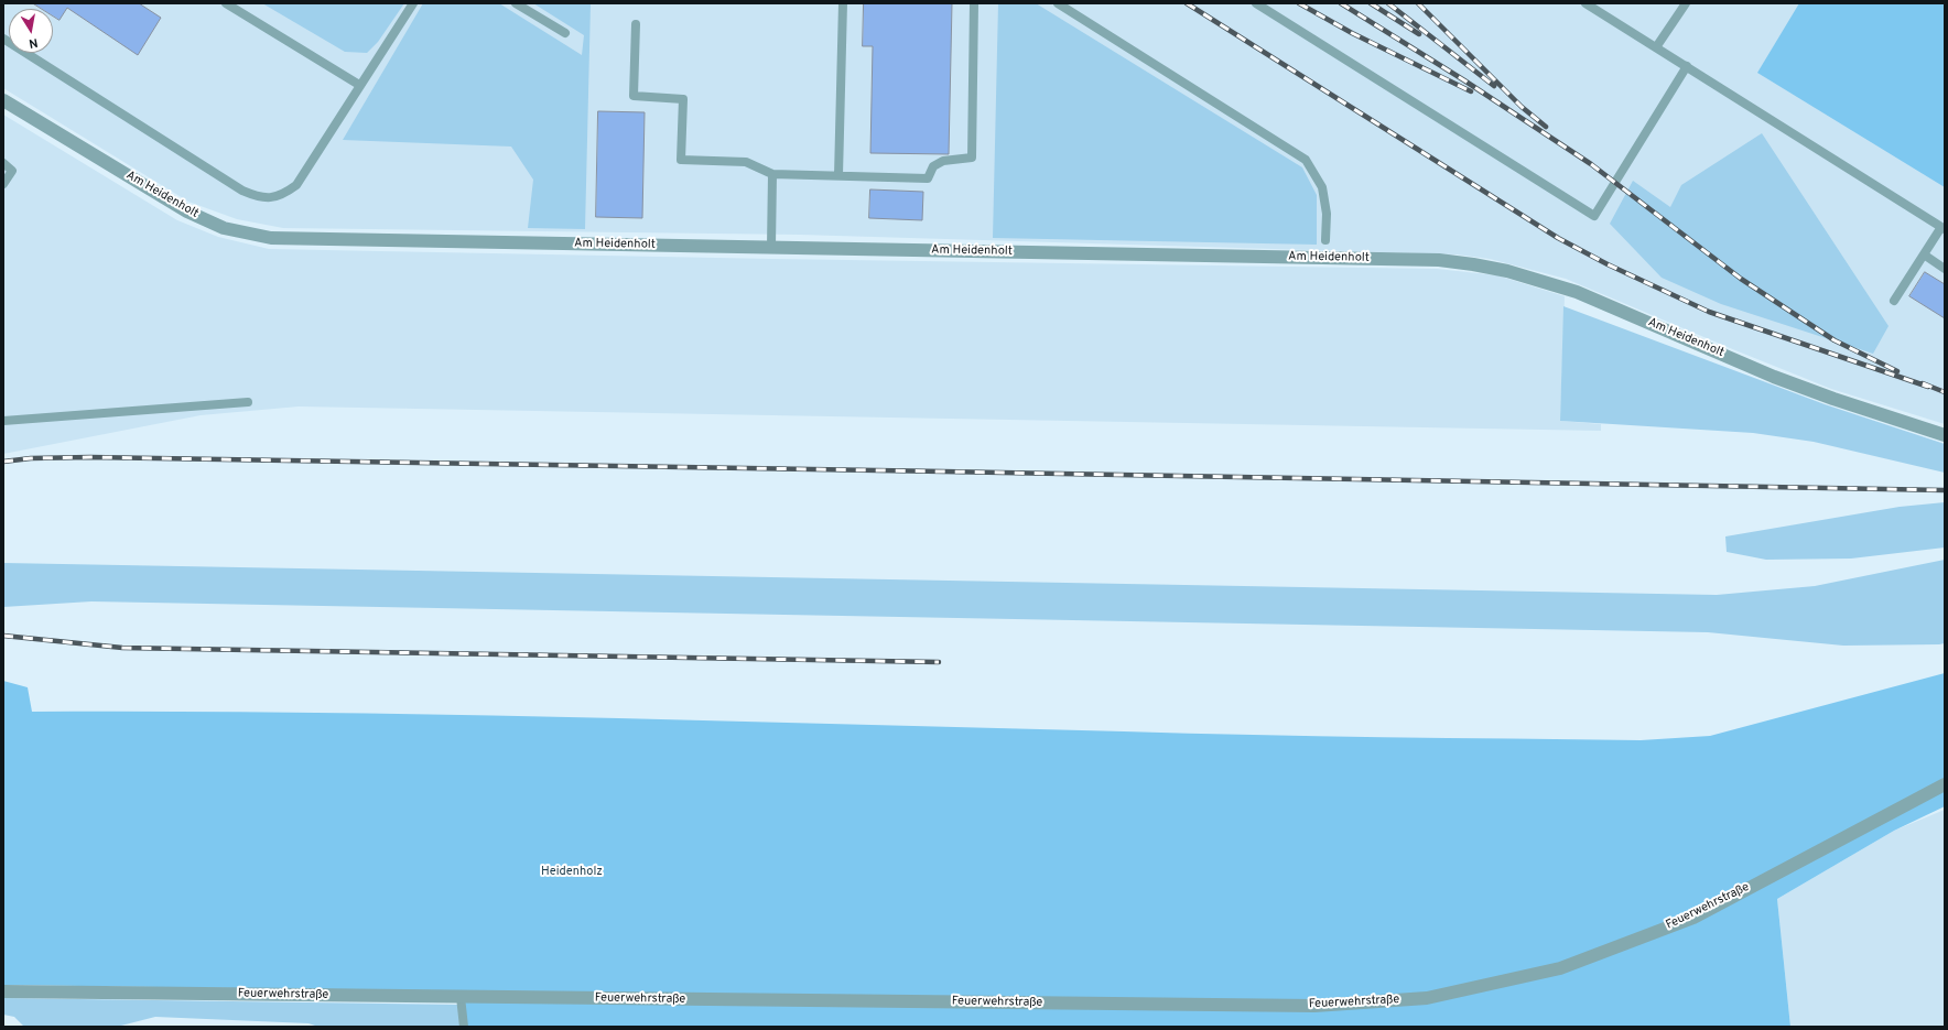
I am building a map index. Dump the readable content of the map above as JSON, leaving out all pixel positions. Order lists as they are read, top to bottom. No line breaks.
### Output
{"streets":{"street":["Am Heidenholt","Feuerwehrstraße"]},"parks":["Heidenholz"],"north":"bottom"}
